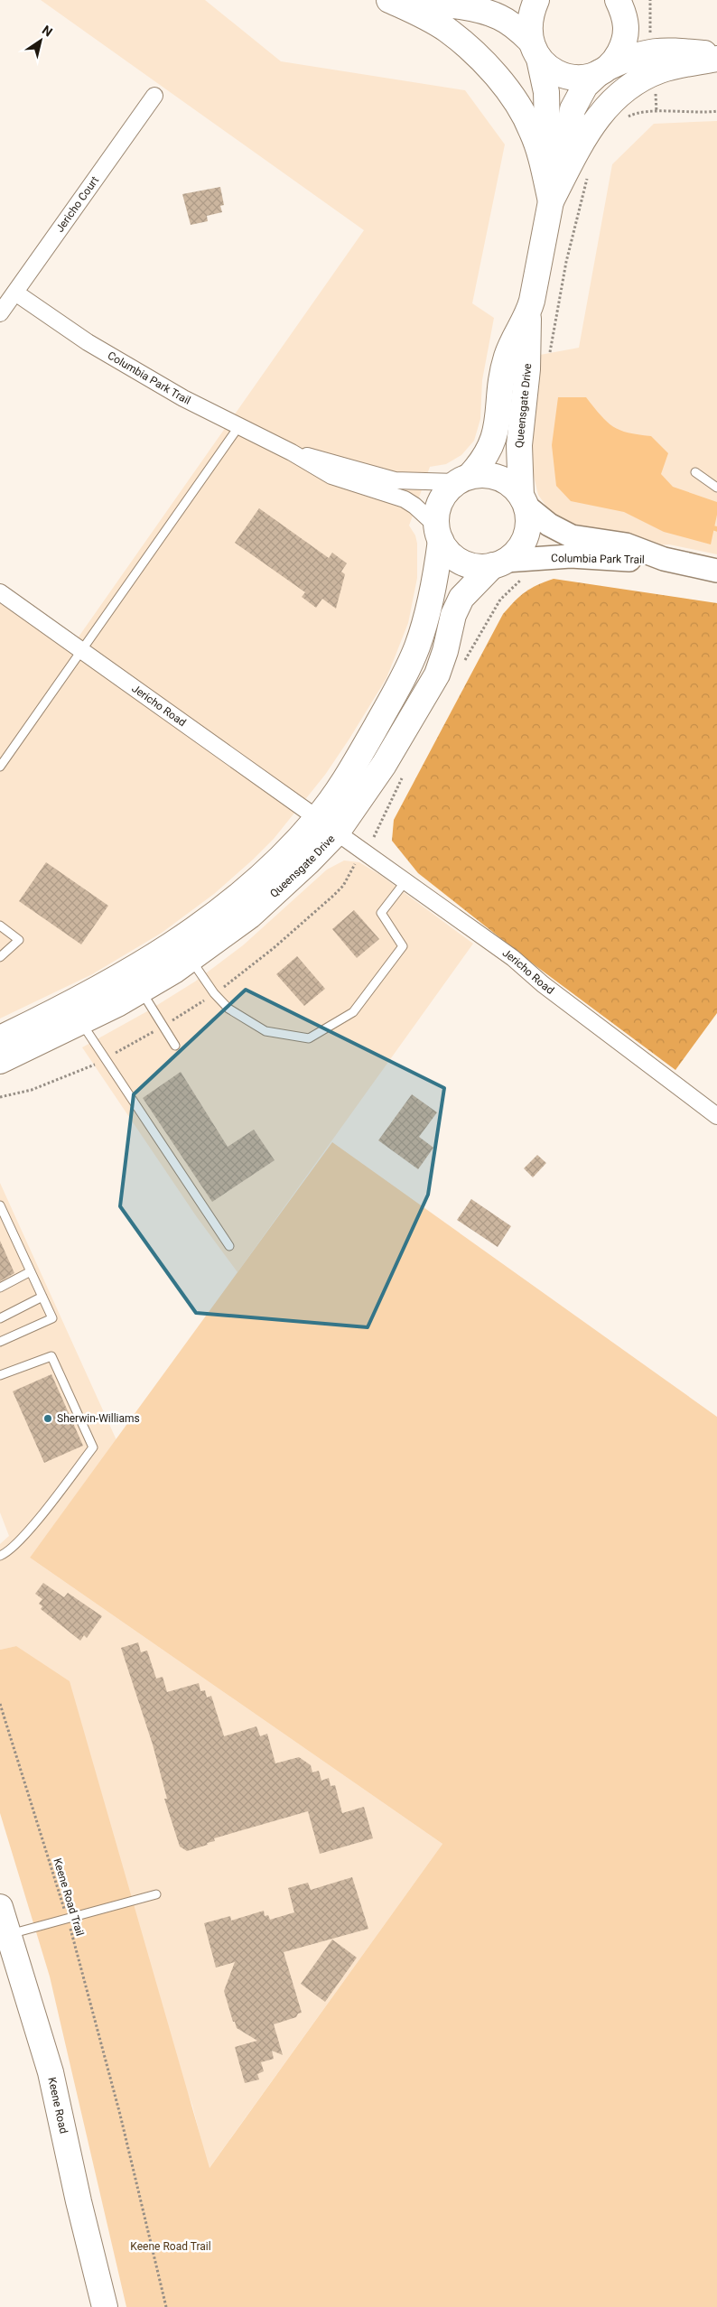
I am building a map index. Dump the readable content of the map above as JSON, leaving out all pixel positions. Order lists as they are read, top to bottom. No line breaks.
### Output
{"streets":{"main road":["Columbia Park Trail","Queensgate Drive","Keene Road"],"street":["Jericho Court","Jericho Road"],"path":["Keene Road Trail"]},"crossings":[["Jericho Court","Columbia Park Trail"],["Columbia Park Trail","Queensgate Drive"],["Queensgate Drive","Jericho Road"]],"parks":["Keene Road Trail"],"places":["Sherwin-Williams"],"north":"top right"}
